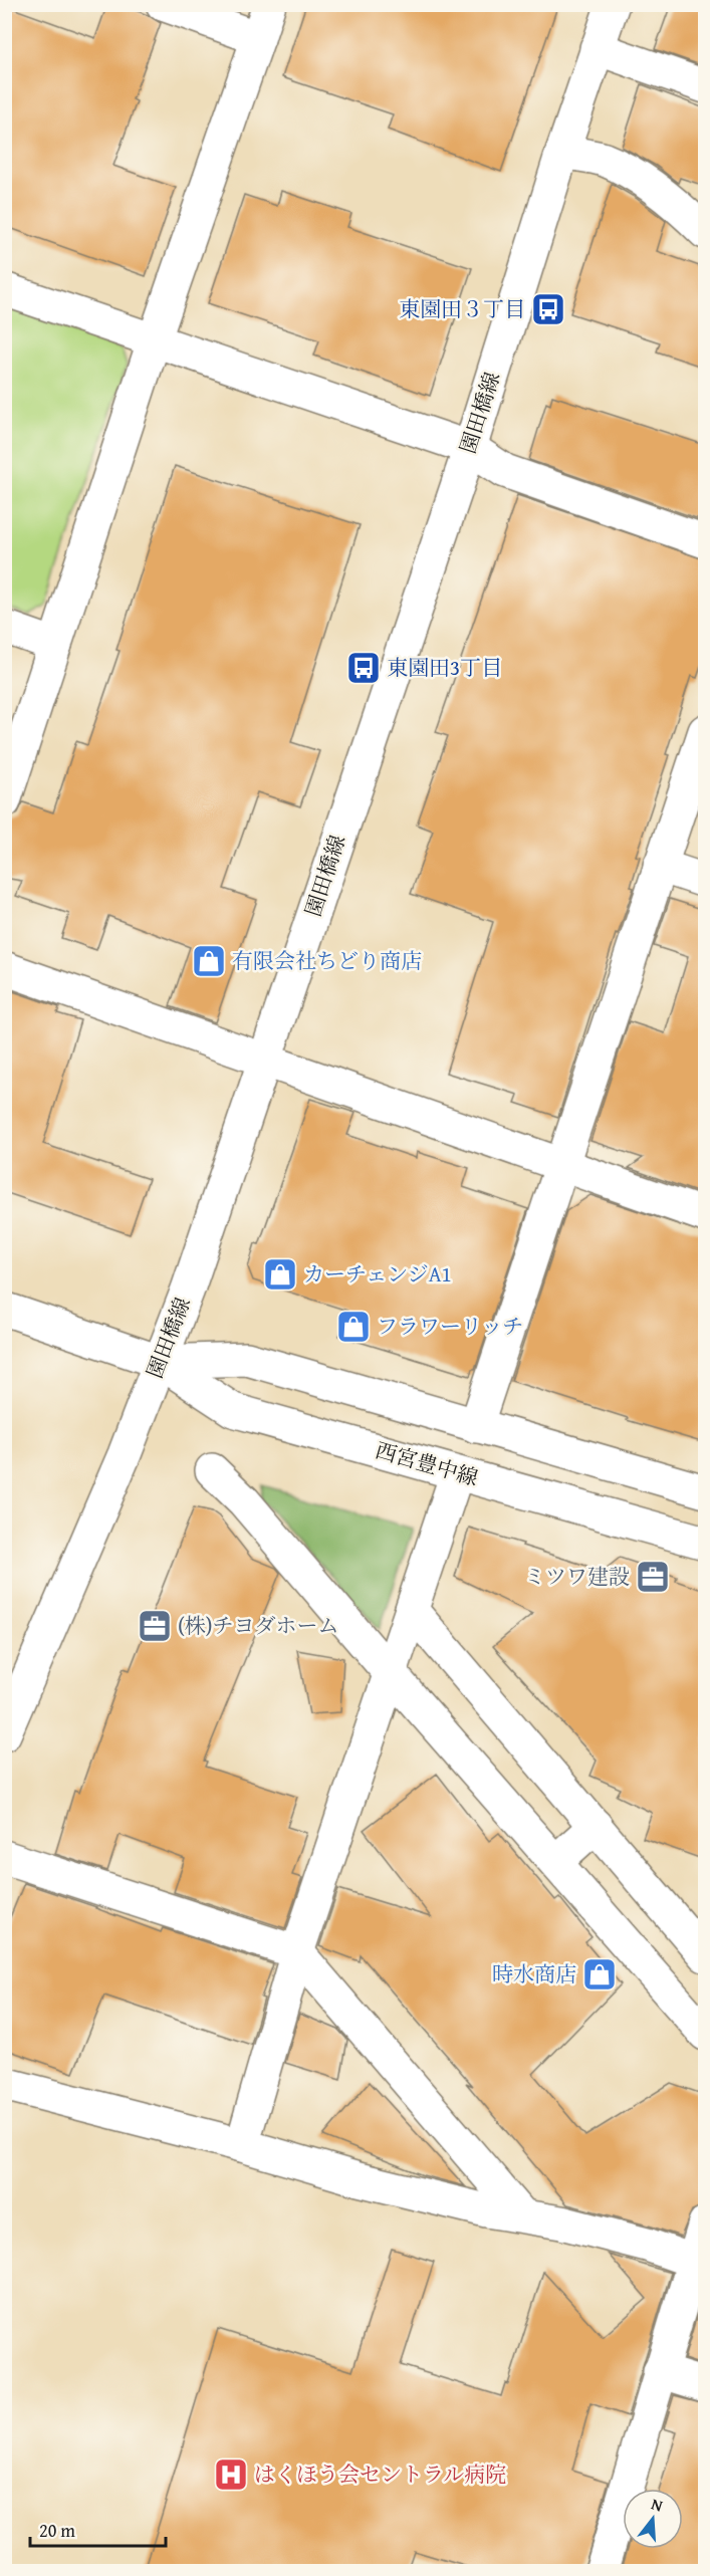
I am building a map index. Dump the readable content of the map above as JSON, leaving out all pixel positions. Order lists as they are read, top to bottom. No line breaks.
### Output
{"streets":{"street":["園田橋線","西宮豊中線"]},"crossings":[["園田橋線","西宮豊中線"]],"places":{"bus stop":["東園田３丁目","東園田3丁目"],"shop":["有限会社ちどり商店","カーチェンジA1","フラワーリッチ","時水商店"],"office":["ミツワ建設","(株)チヨダホーム"],"hospital":["はくほう会セントラル病院"]},"scale_bar":"20 m","north":"top"}
